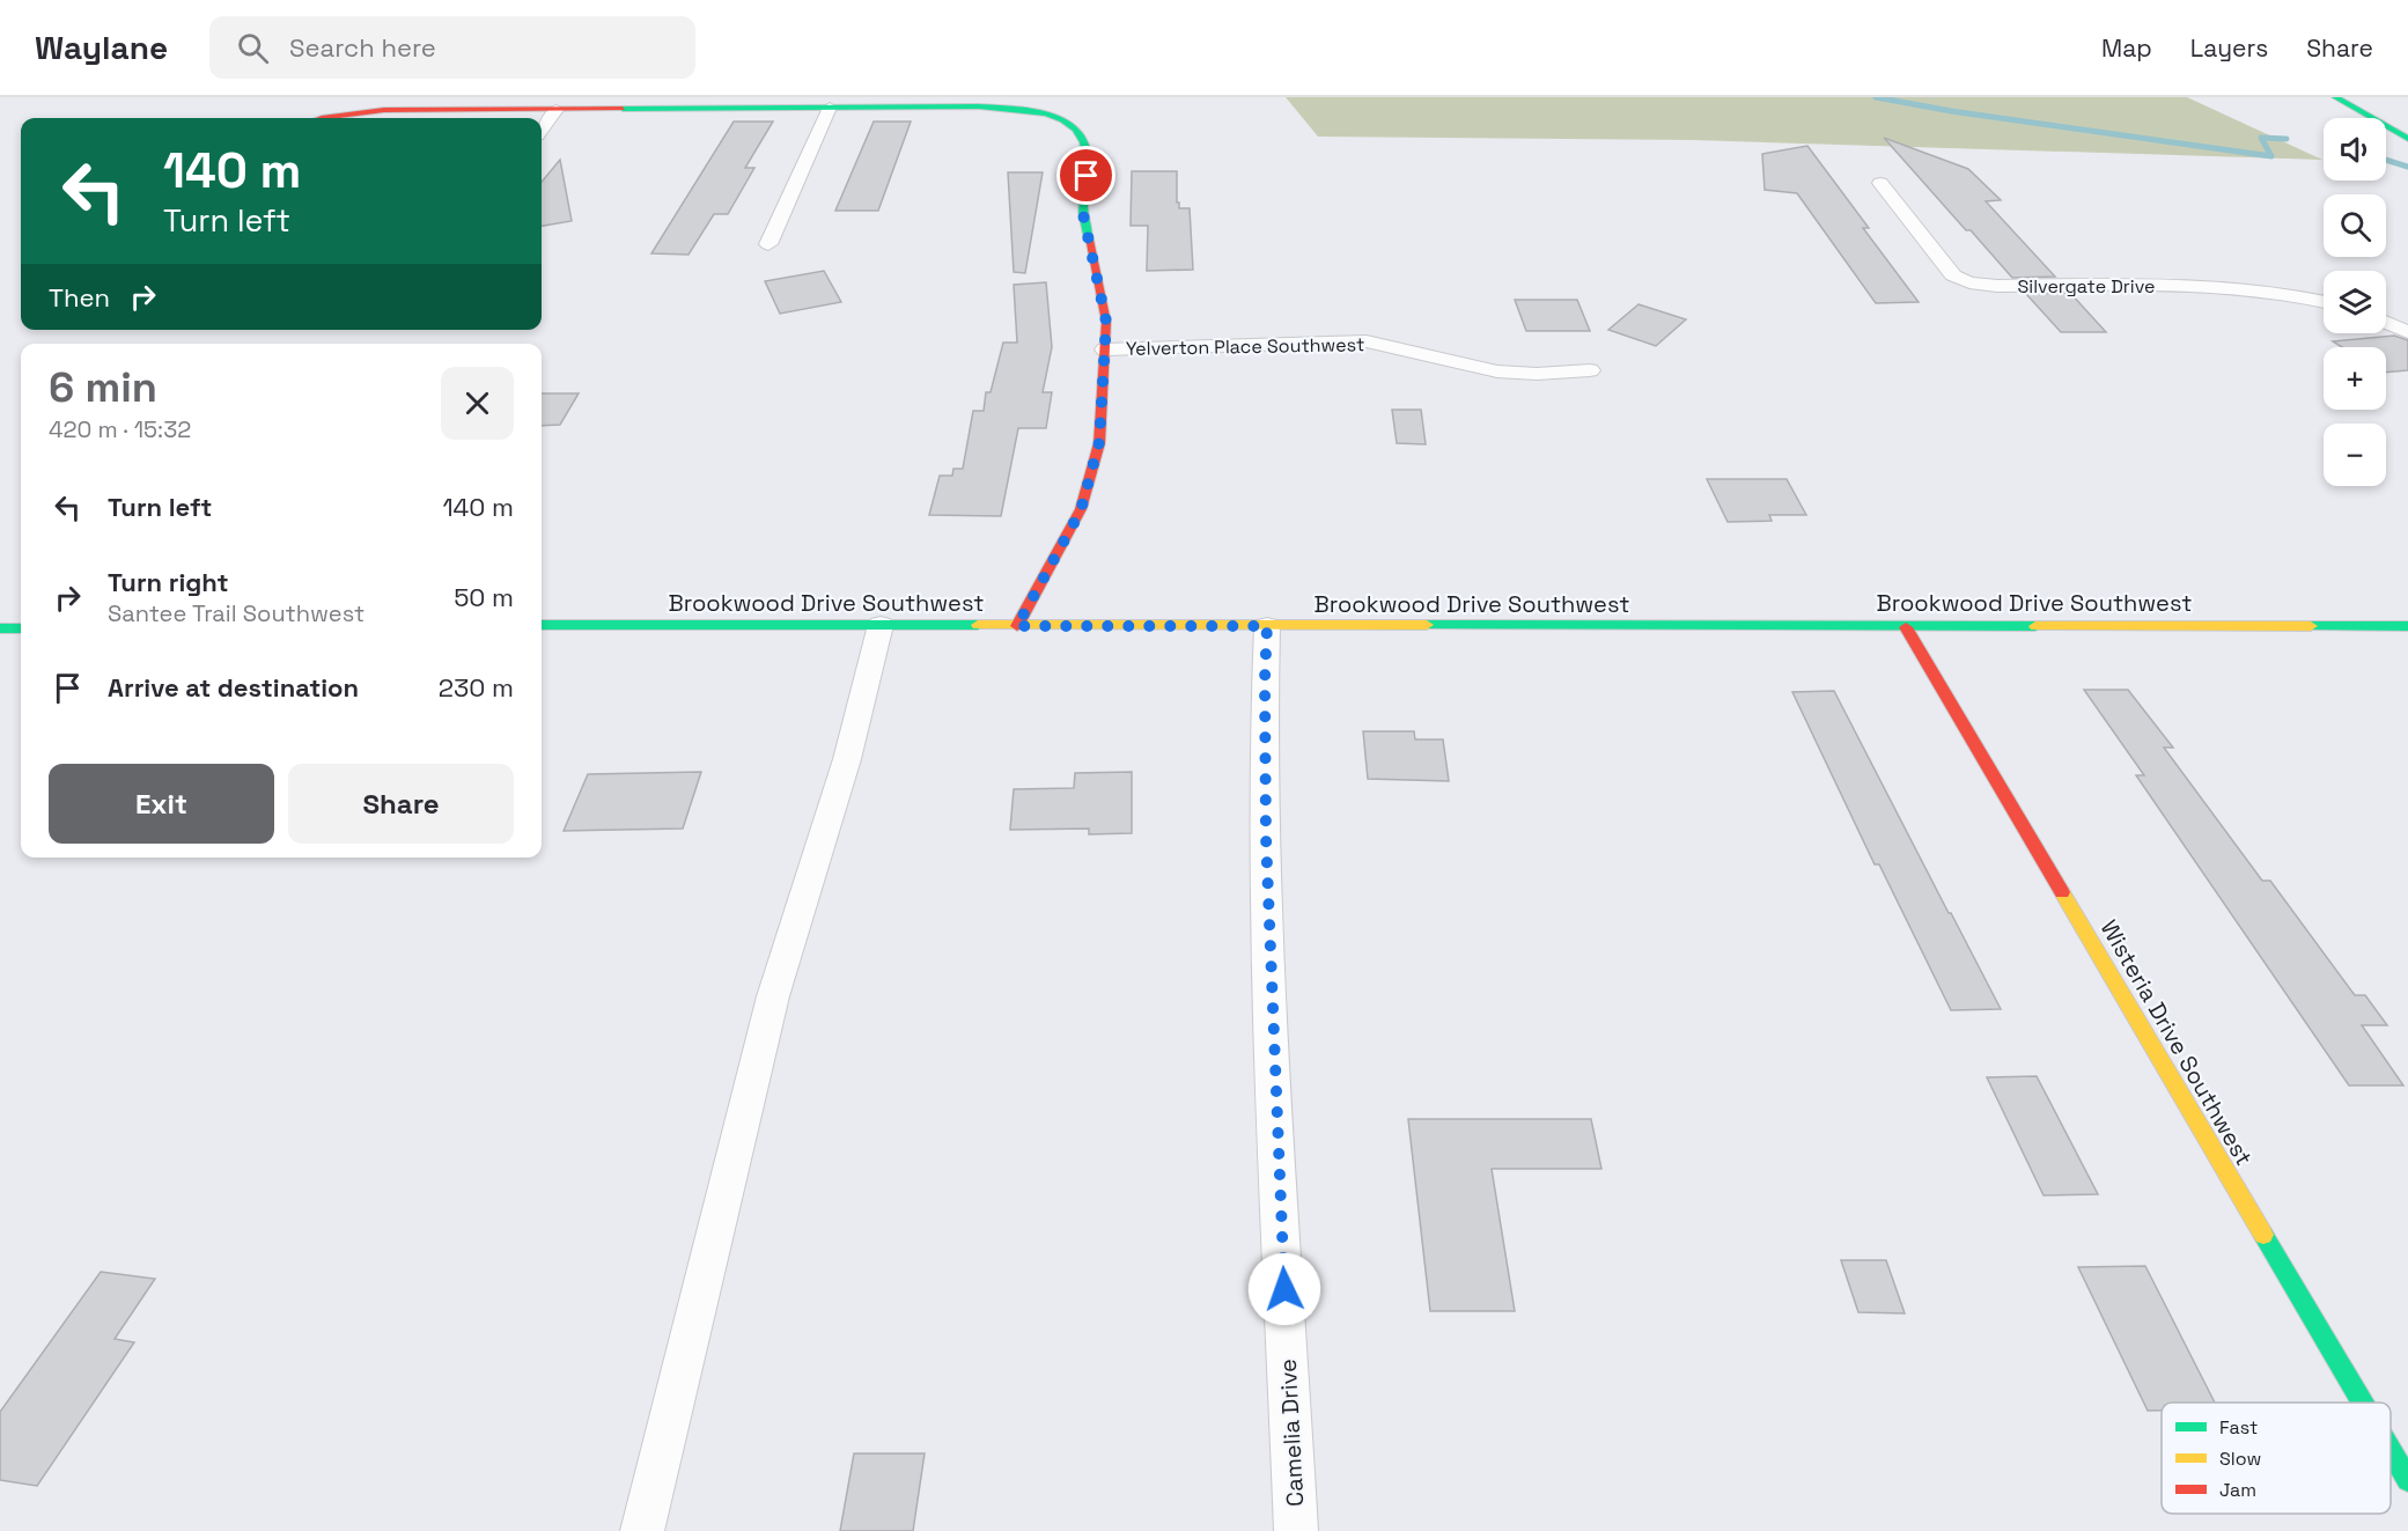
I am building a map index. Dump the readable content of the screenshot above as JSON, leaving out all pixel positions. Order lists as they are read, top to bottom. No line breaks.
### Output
{"streets":{"street":["Silvergate Drive","Yelverton Place Southwest","Brookwood Drive Southwest","Wisteria Drive Southwest","Camelia Drive"]},"crossings":[["Brookwood Drive Southwest","Wisteria Drive Southwest"],["Brookwood Drive Southwest","Camelia Drive"]],"legend":["Fast","Slow","Jam"],"page":{"header":"Waylane","search":"Search here","nav":["Map","Layers","Share"],"map_buttons":["+","−"],"turn":["140 m","Turn left"],"then":"Then","heading":["6 min","420 m · 15:32"],"list":[{"name":"Turn left","value":"140 m"},{"name":"Turn right","note":"Santee Trail Southwest","value":"50 m"},{"name":"Arrive at destination","value":"230 m"}],"buttons":["Exit","Share"]}}
